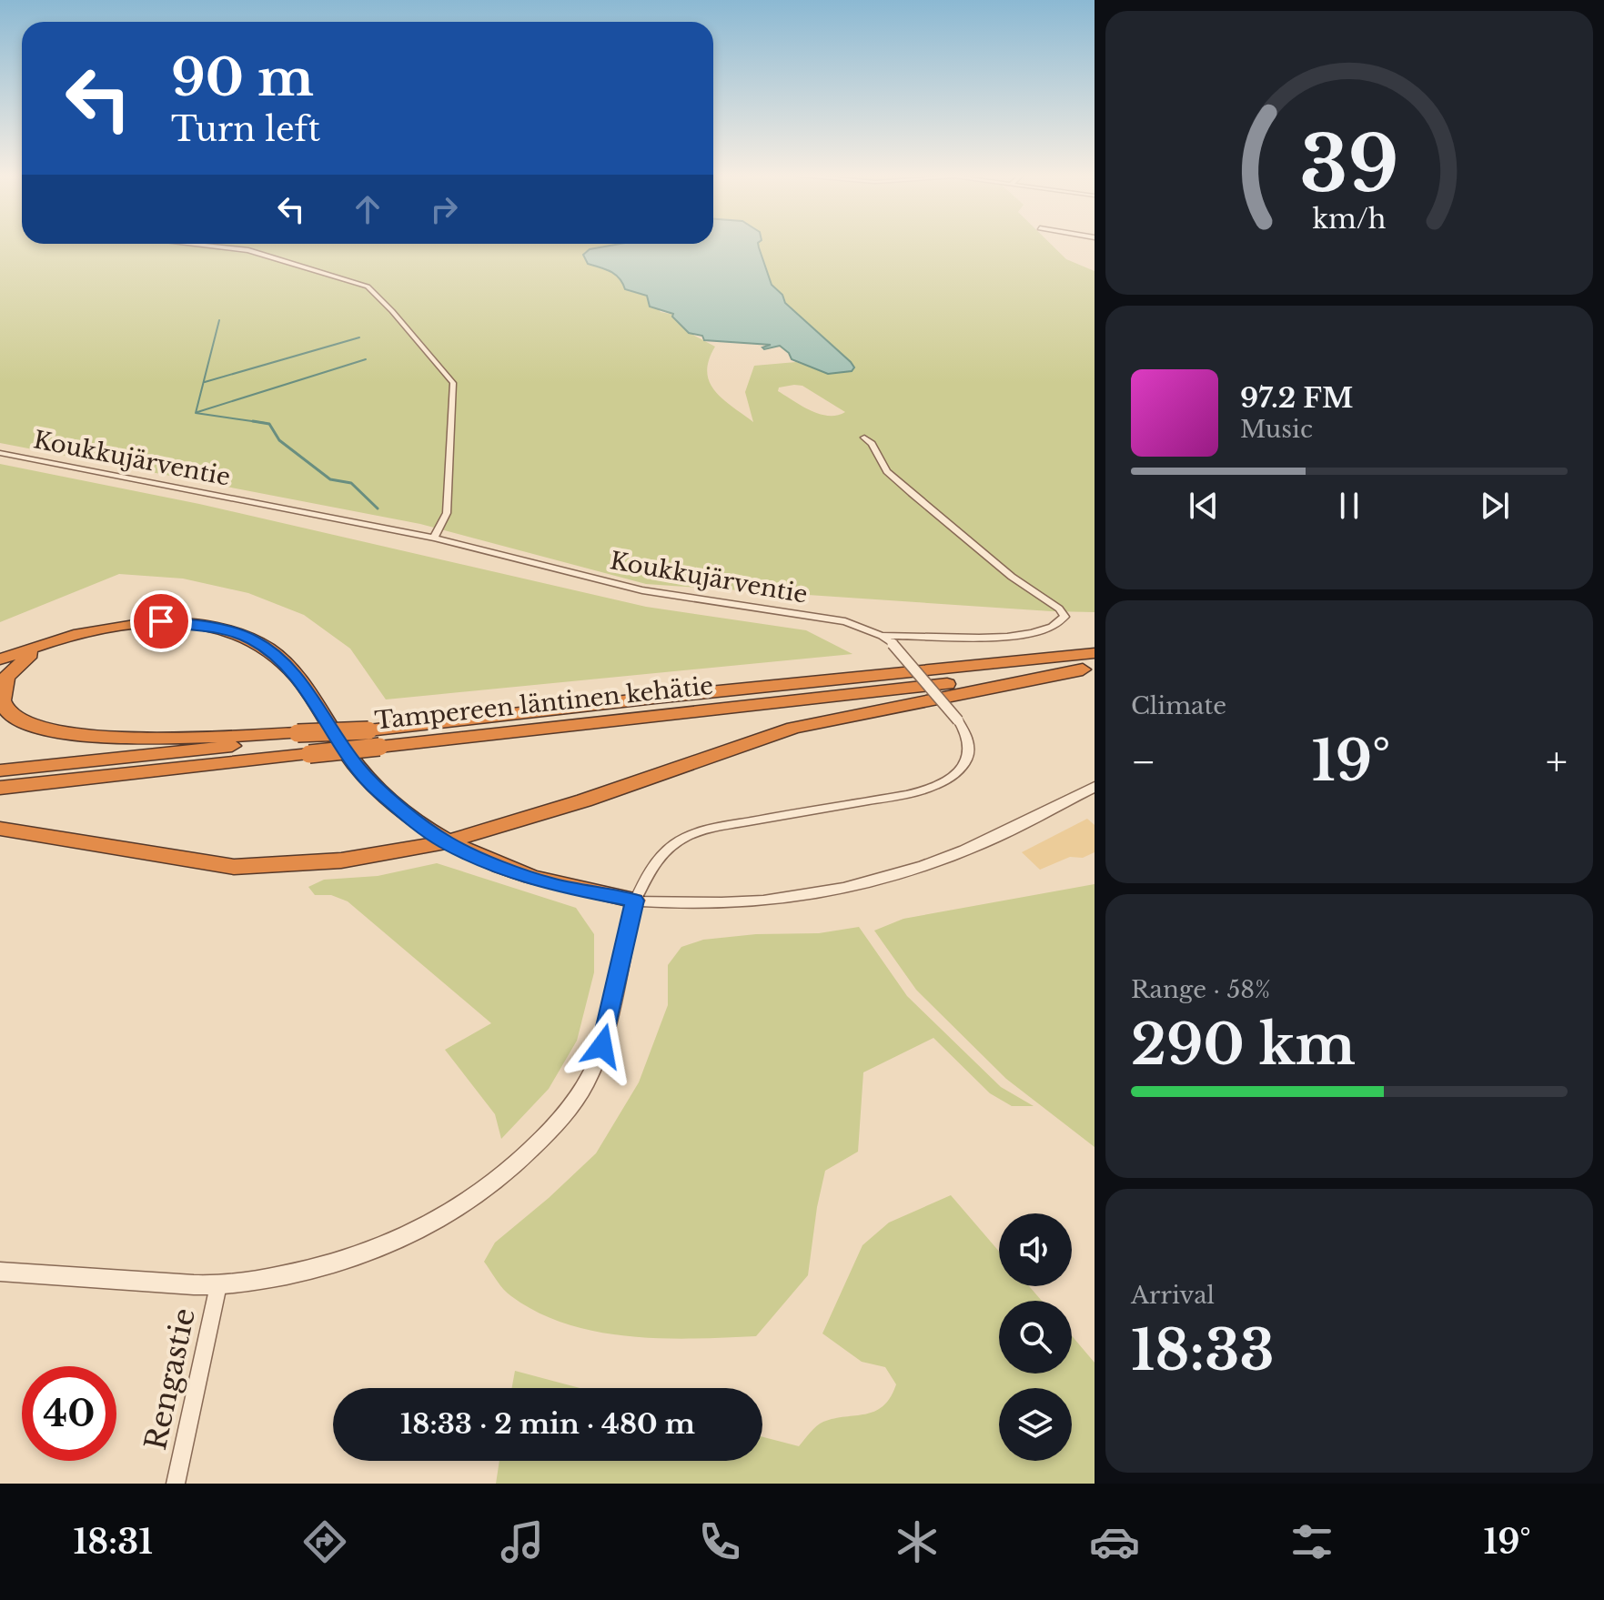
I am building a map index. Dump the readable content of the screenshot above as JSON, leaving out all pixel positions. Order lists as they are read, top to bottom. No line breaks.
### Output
{"streets":{"highway":["Tampereen läntinen kehätie"],"street":["Koukkujärventie","Rengastie"]},"page":{"turn":["90 m","Turn left"],"song":["97.2 FM","Music"],"tile":["Climate",["Range · 58%","290 km"],["Arrival","18:33"]],"heat":["−","19°","+"],"limit":"40","trip":"18:33 · 2 min · 480 m","tabs":["18:31","19°"],"gauge":["39","km/h"]}}
